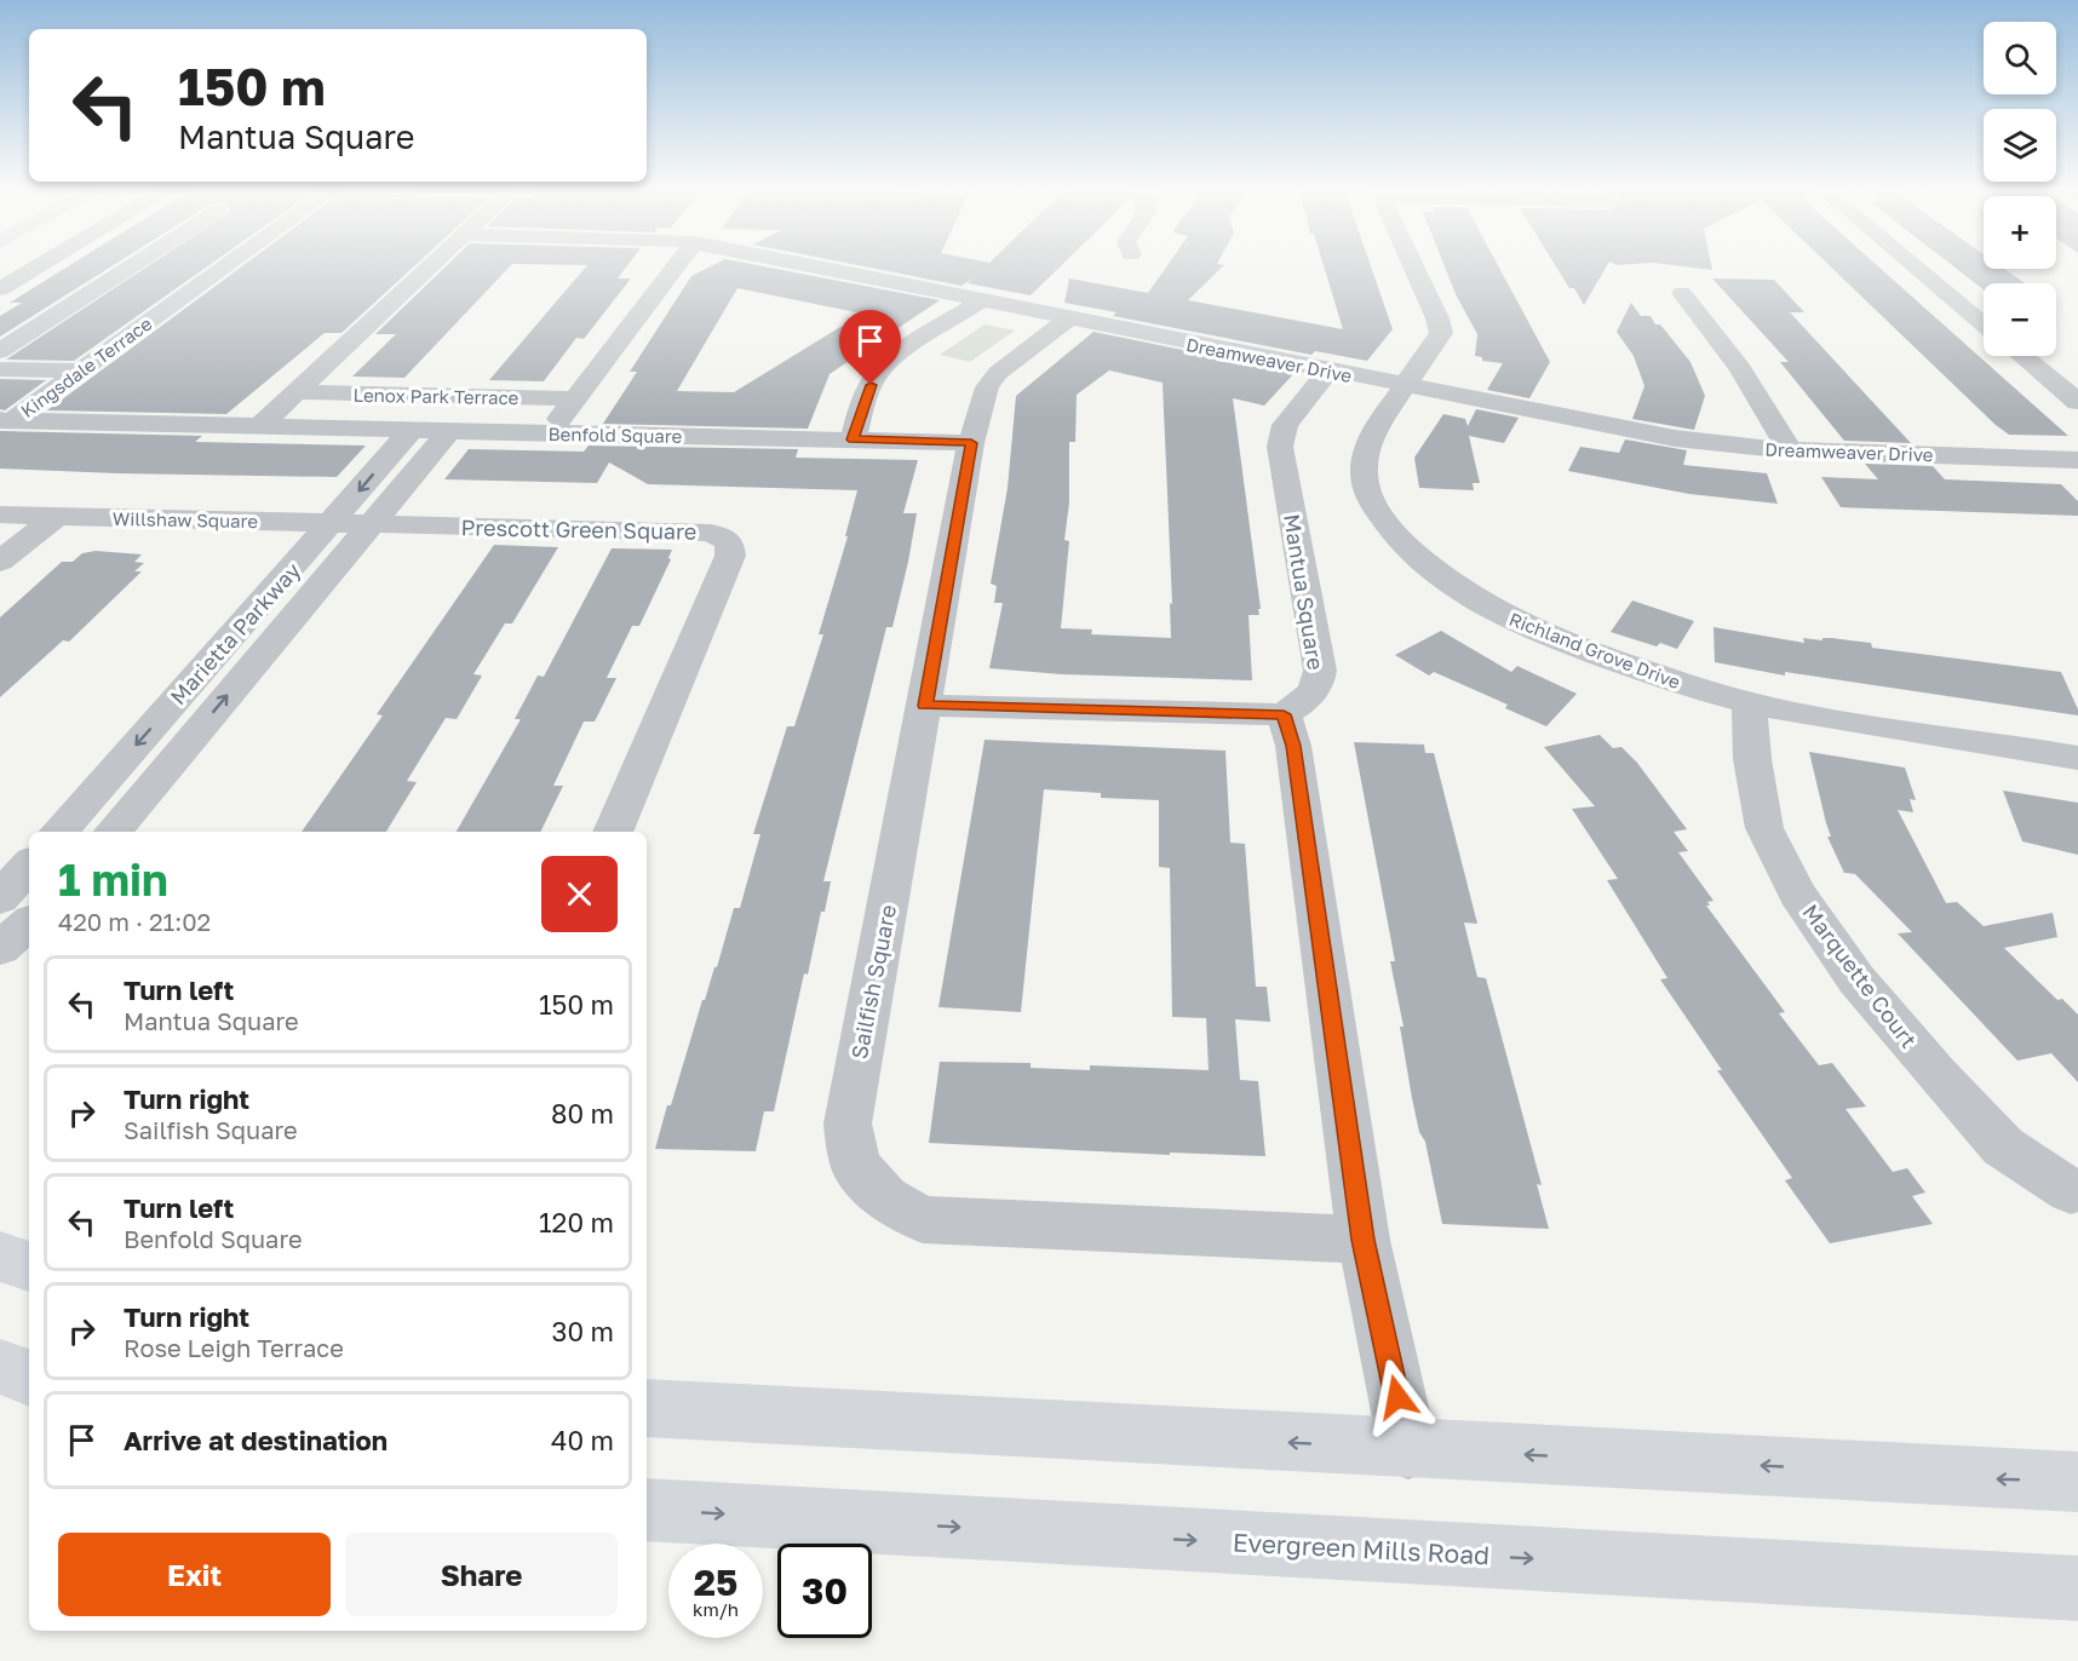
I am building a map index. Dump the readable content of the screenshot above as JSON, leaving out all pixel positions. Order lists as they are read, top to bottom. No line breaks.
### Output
{"streets":{"main road":["Evergreen Mills Road"],"street":["Dreamweaver Drive","Kingsdale Terrace","Lenox Park Terrace","Benfold Square","Willshaw Square","Prescott Green Square","Mantua Square","Marietta Parkway","Richland Grove Drive","Marquette Court","Sailfish Square"]},"crossings":[["Dreamweaver Drive","Mantua Square"],["Dreamweaver Drive","Richland Grove Drive"],["Dreamweaver Drive","Sailfish Square"],["Kingsdale Terrace","Benfold Square"],["Benfold Square","Marietta Parkway"],["Benfold Square","Sailfish Square"],["Willshaw Square","Prescott Green Square"],["Willshaw Square","Marietta Parkway"],["Prescott Green Square","Marietta Parkway"],["Richland Grove Drive","Marquette Court"]],"page":{"map_buttons":["+","−"],"turn":["150 m","Mantua Square"],"heading":["1 min","420 m · 21:02"],"list":[{"name":"Turn left","note":"Mantua Square","value":"150 m"},{"name":"Turn right","note":"Sailfish Square","value":"80 m"},{"name":"Turn left","note":"Benfold Square","value":"120 m"},{"name":"Turn right","note":"Rose Leigh Terrace","value":"30 m"},{"name":"Arrive at destination","value":"40 m"}],"buttons":["Exit","Share"],"speed":"25 km/h","limit":"30"}}
